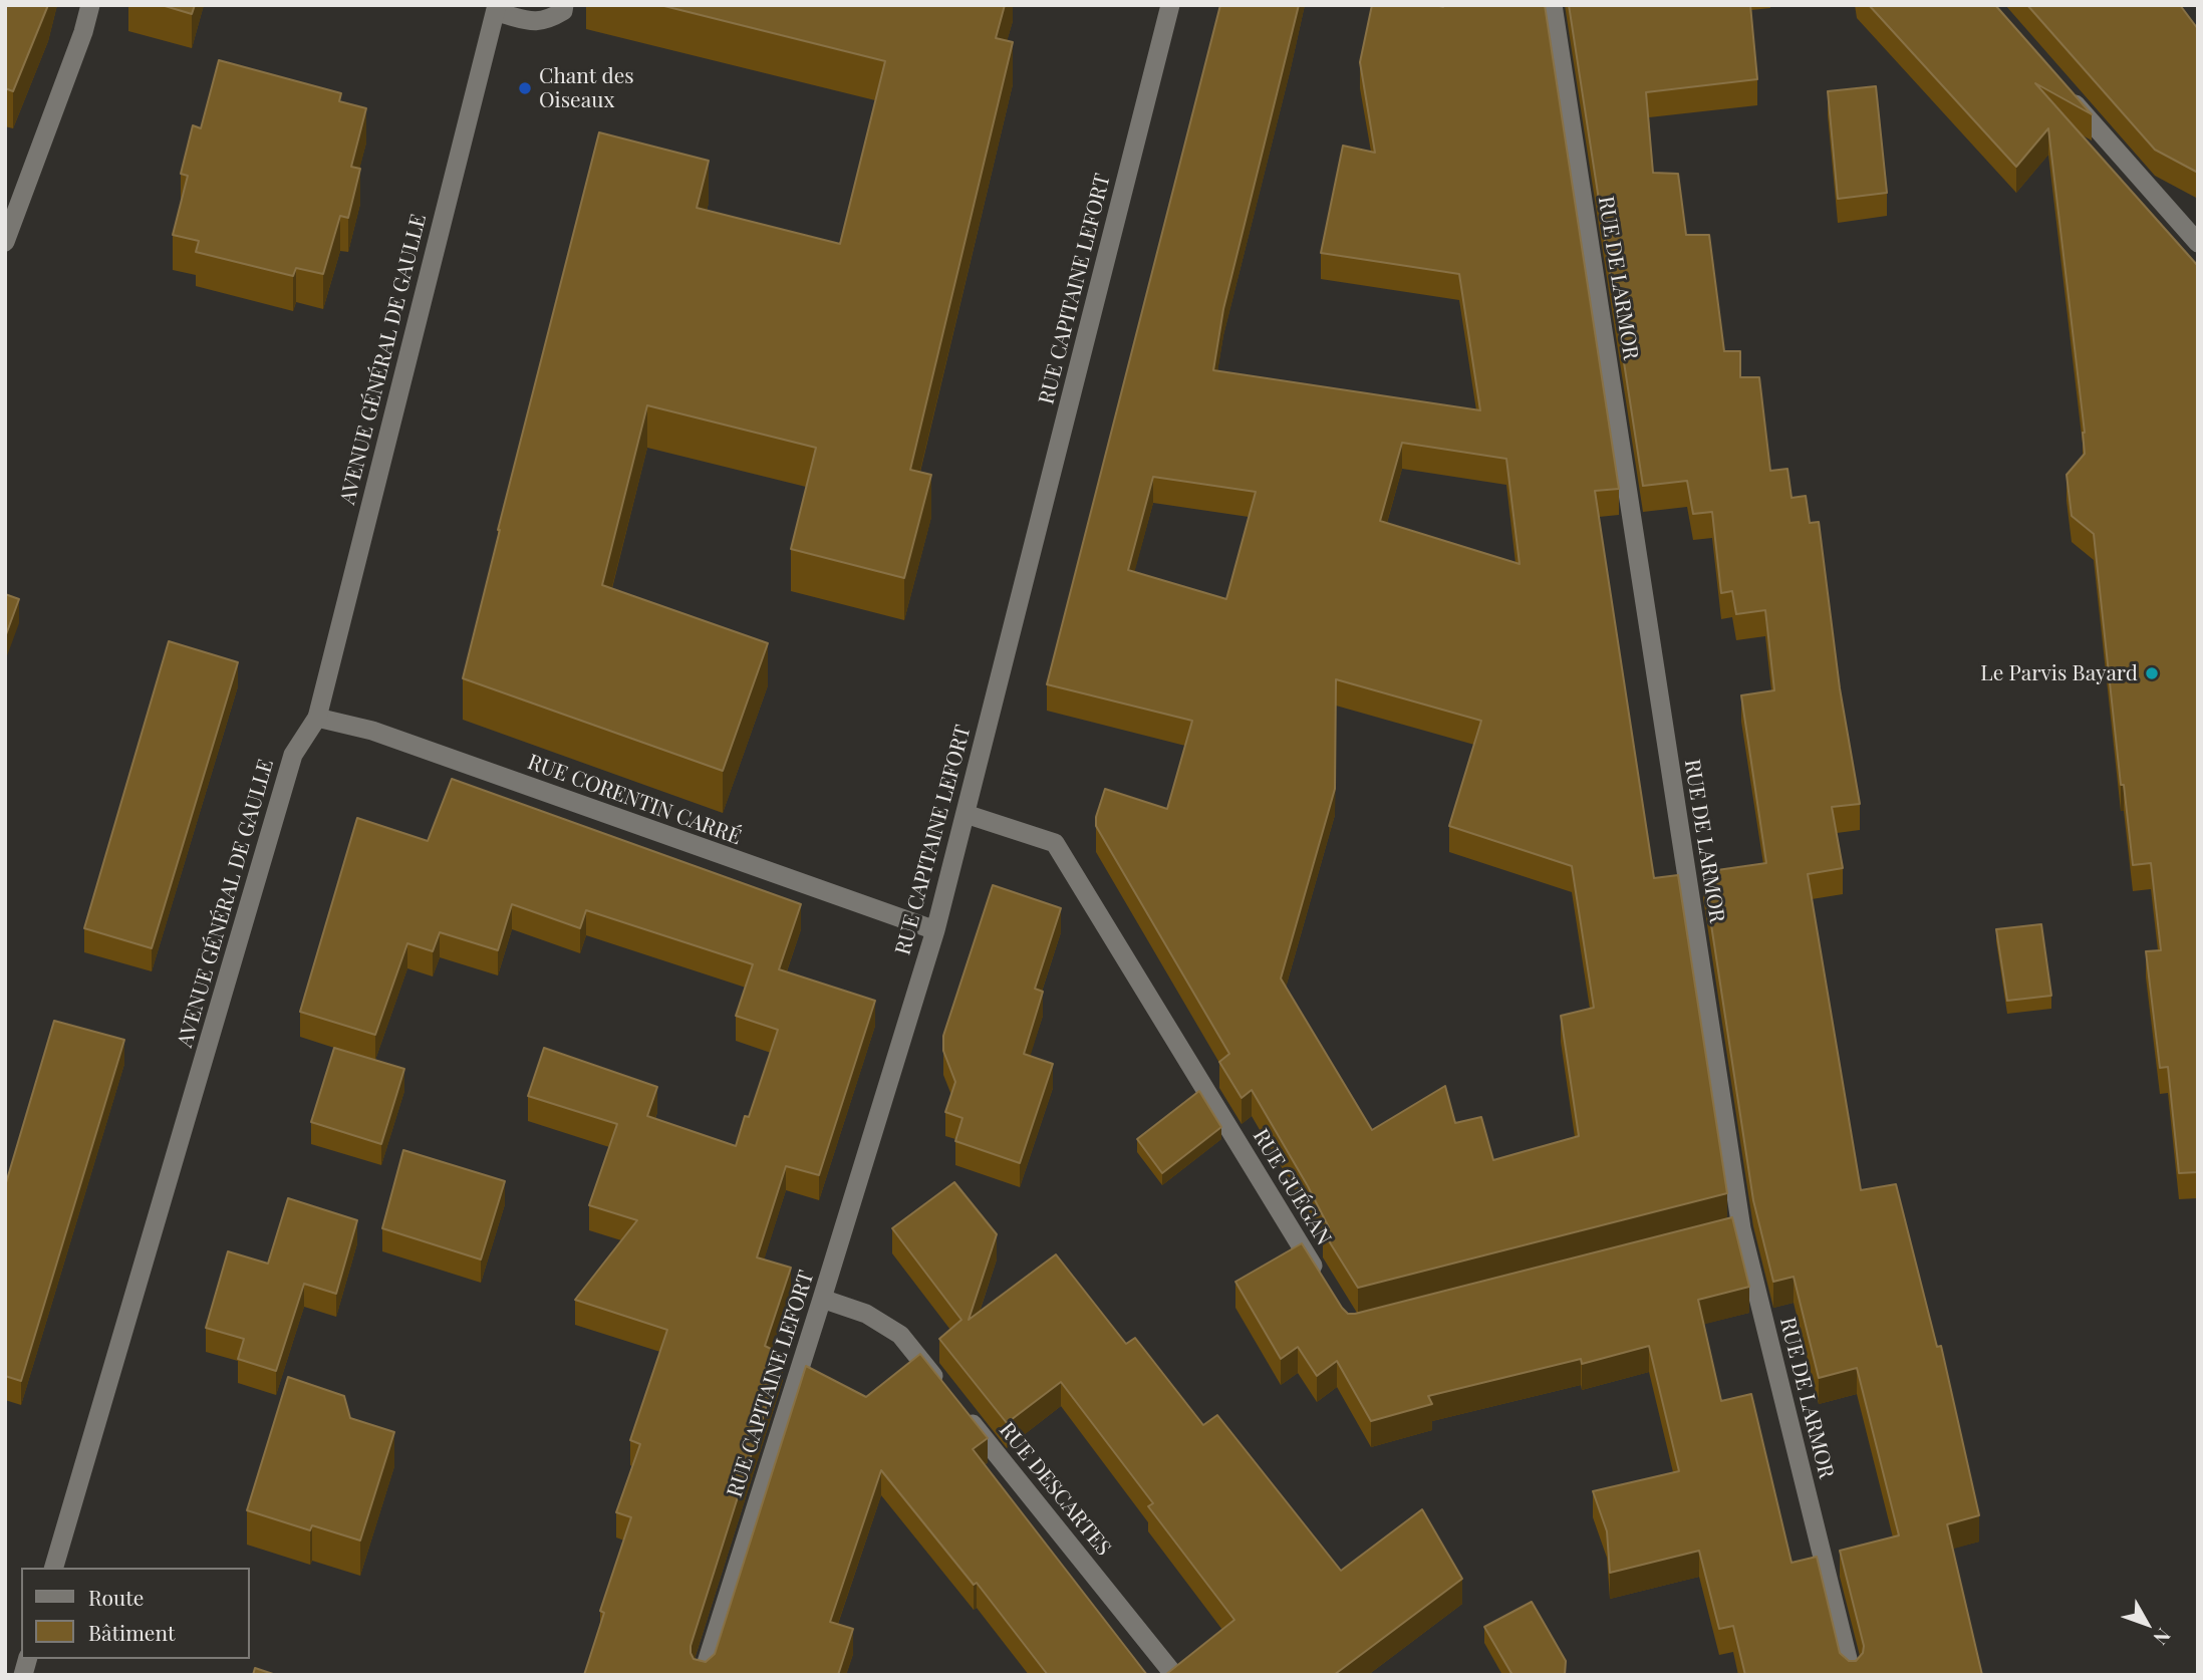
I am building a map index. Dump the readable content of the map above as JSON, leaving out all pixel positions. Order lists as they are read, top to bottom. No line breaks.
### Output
{"streets":{"street":["RUE DE LARMOR","RUE CAPITAINE LEFORT","AVENUE GÉNÉRAL DE GAULLE","RUE CORENTIN CARRÉ","RUE GUÉGAN","RUE DESCARTES"]},"crossings":[["RUE CAPITAINE LEFORT","RUE CORENTIN CARRÉ"],["RUE CAPITAINE LEFORT","RUE GUÉGAN"],["AVENUE GÉNÉRAL DE GAULLE","RUE CORENTIN CARRÉ"]],"places":["Chant des Oiseaux","Le Parvis Bayard"],"legend":["Route","Bâtiment"],"north":"bottom right"}
